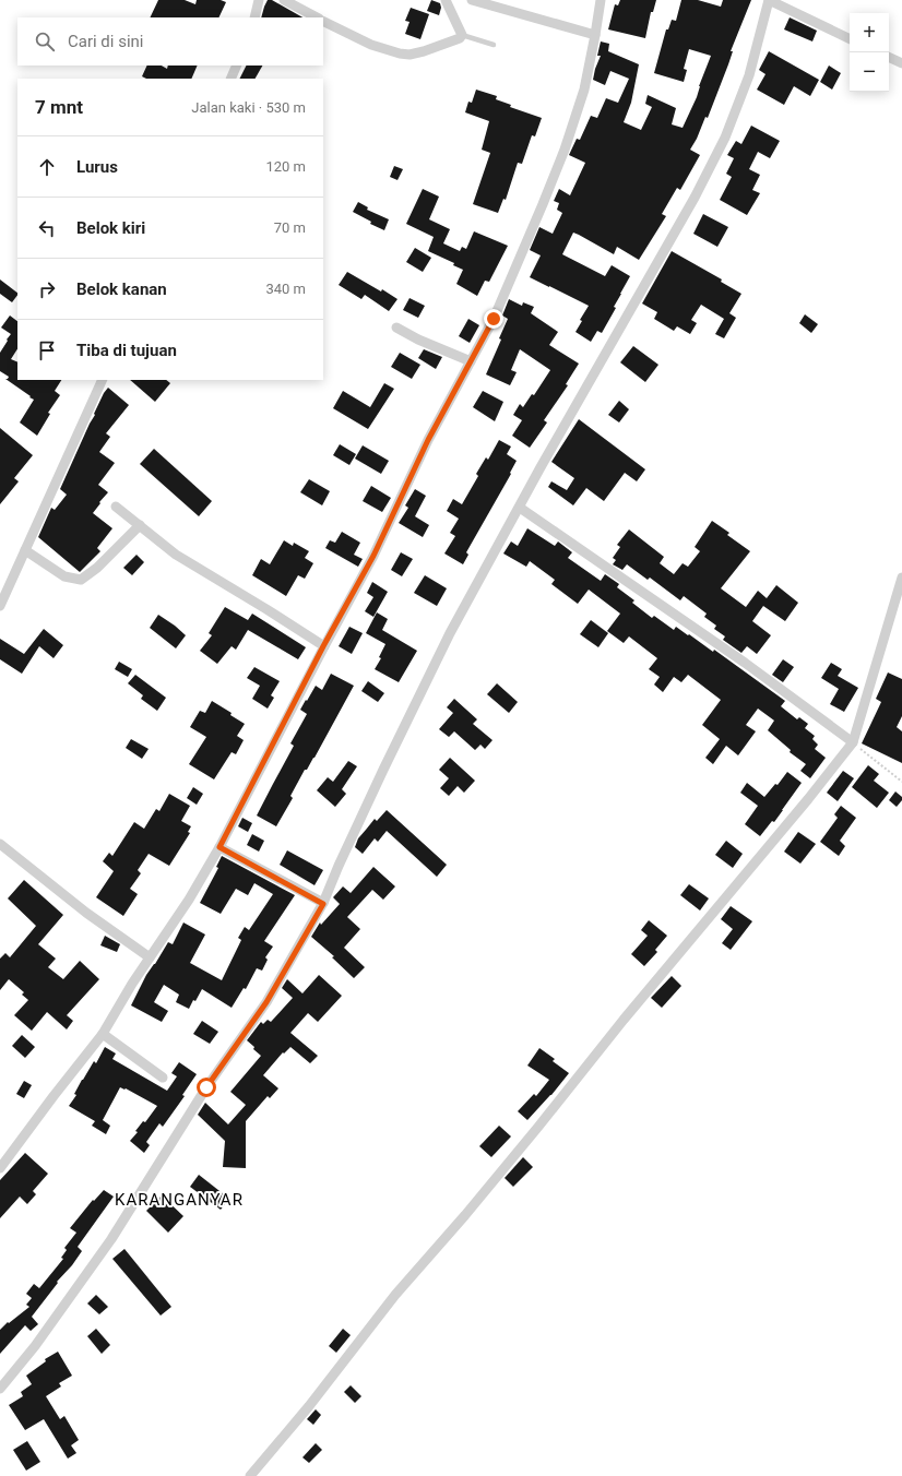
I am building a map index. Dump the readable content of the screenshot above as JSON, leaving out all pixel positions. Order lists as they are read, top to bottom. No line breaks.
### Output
{"districts":["KARANGANYAR"],"page":{"map_buttons":["+","−"],"search":"Cari di sini","heading":["7 mnt","Jalan kaki · 530 m"],"list":[["Lurus","120 m"],["Belok kiri","70 m"],["Belok kanan","340 m"],"Tiba di tujuan"]}}
